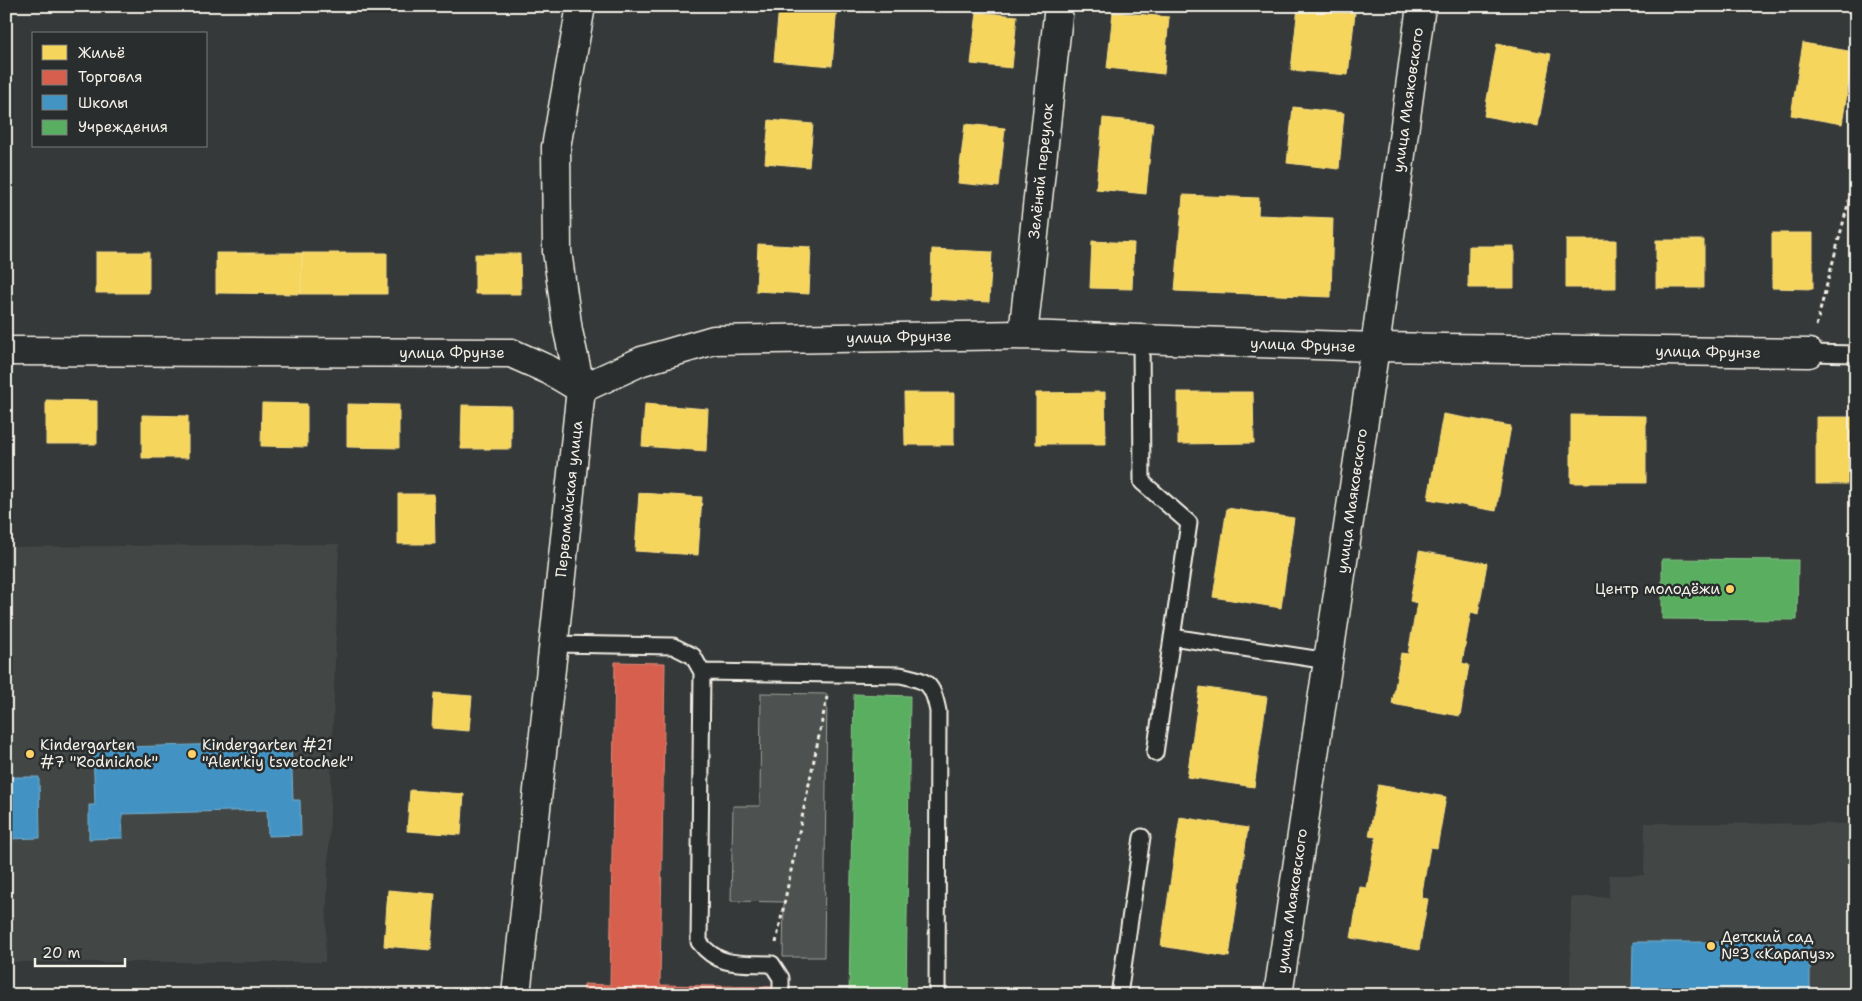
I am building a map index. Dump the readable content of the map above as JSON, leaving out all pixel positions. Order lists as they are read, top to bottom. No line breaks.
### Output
{"streets":{"street":["улица Маяковского","Зелёный переулок","улица Фрунзе","Первомайская улица"]},"crossings":[["улица Маяковского","улица Фрунзе"],["Зелёный переулок","улица Фрунзе"],["улица Фрунзе","Первомайская улица"]],"places":["Центр молодёжи","Kindergarten #7 \"Rodnichok\"","Kindergarten #21 \"Alen'kiy tsvetochek\"","Детский сад №3 «Карапуз»"],"legend":["Жильё","Торговля","Школы","Учреждения"],"scale_bar":"20 m"}
